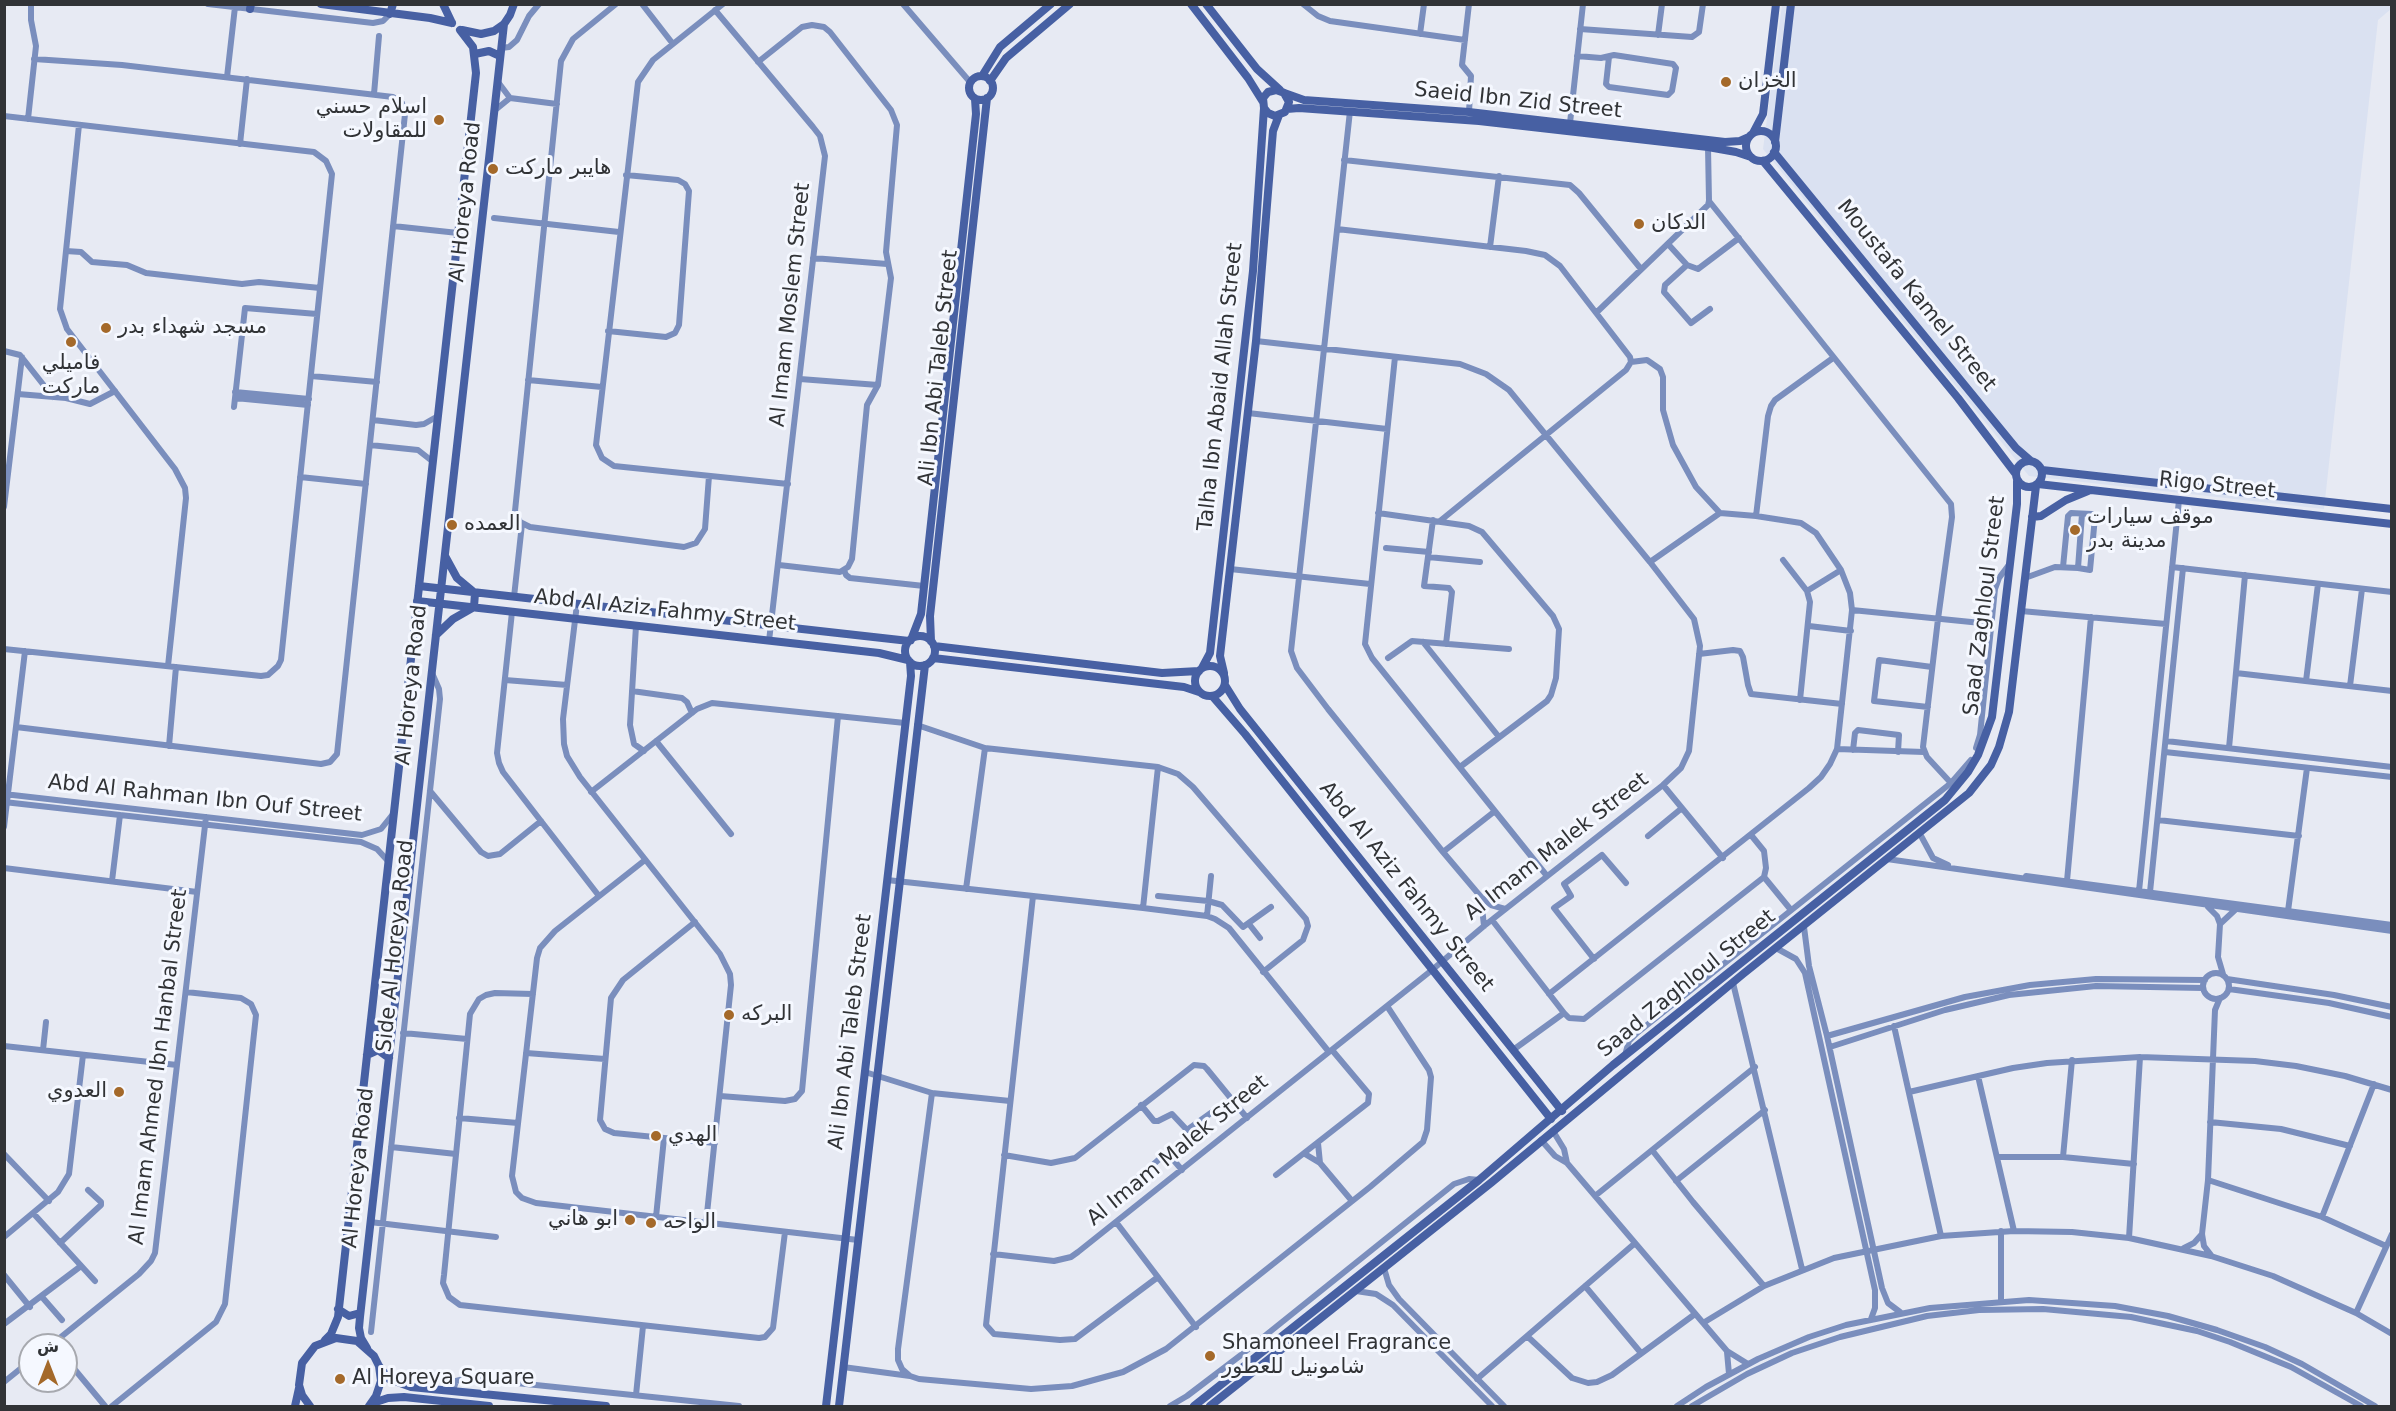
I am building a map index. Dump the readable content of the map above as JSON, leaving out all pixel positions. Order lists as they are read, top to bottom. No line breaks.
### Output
{"streets":{"street":["Saeid Ibn Zid Street","Al Horeya Road","Moustafa Kamel Street","Al Imam Moslem Street","Ali Ibn Abi Taleb Street","Talha Ibn Abaid Allah Street","Rigo Street","Saad Zaghloul Street","Abd Al Aziz Fahmy Street","Abd Al Rahman Ibn Ouf Street","Al Imam Malek Street","Side Al Horeya Road","Al Imam Ahmed Ibn Hanbal Street"]},"crossings":[["Saeid Ibn Zid Street","Moustafa Kamel Street"],["Saeid Ibn Zid Street","Talha Ibn Abaid Allah Street"],["Al Horeya Road","Abd Al Aziz Fahmy Street"],["Al Horeya Road","Abd Al Rahman Ibn Ouf Street"],["Al Horeya Road","Side Al Horeya Road"],["Moustafa Kamel Street","Rigo Street"],["Moustafa Kamel Street","Saad Zaghloul Street"],["Al Imam Moslem Street","Abd Al Aziz Fahmy Street"],["Ali Ibn Abi Taleb Street","Abd Al Aziz Fahmy Street"],["Talha Ibn Abaid Allah Street","Abd Al Aziz Fahmy Street"],["Talha Ibn Abaid Allah Street","Al Imam Malek Street"],["Rigo Street","Saad Zaghloul Street"],["Saad Zaghloul Street","Abd Al Aziz Fahmy Street"],["Abd Al Aziz Fahmy Street","Al Imam Malek Street"],["Abd Al Rahman Ibn Ouf Street","Al Imam Ahmed Ibn Hanbal Street"]],"places":["الخزان","اسلام حسني للمقاولات","هايبر ماركت","الدكان","مسجد شهداء بدر","فاميلي ماركت","العمده","موقف سيارات مدينة بدر","البركه","العدوي","الهدي","ابو هاني","الواحه","Shamoneel Fragrance شامونيل للعطور","Al Horeya Square"],"north":"top"}
